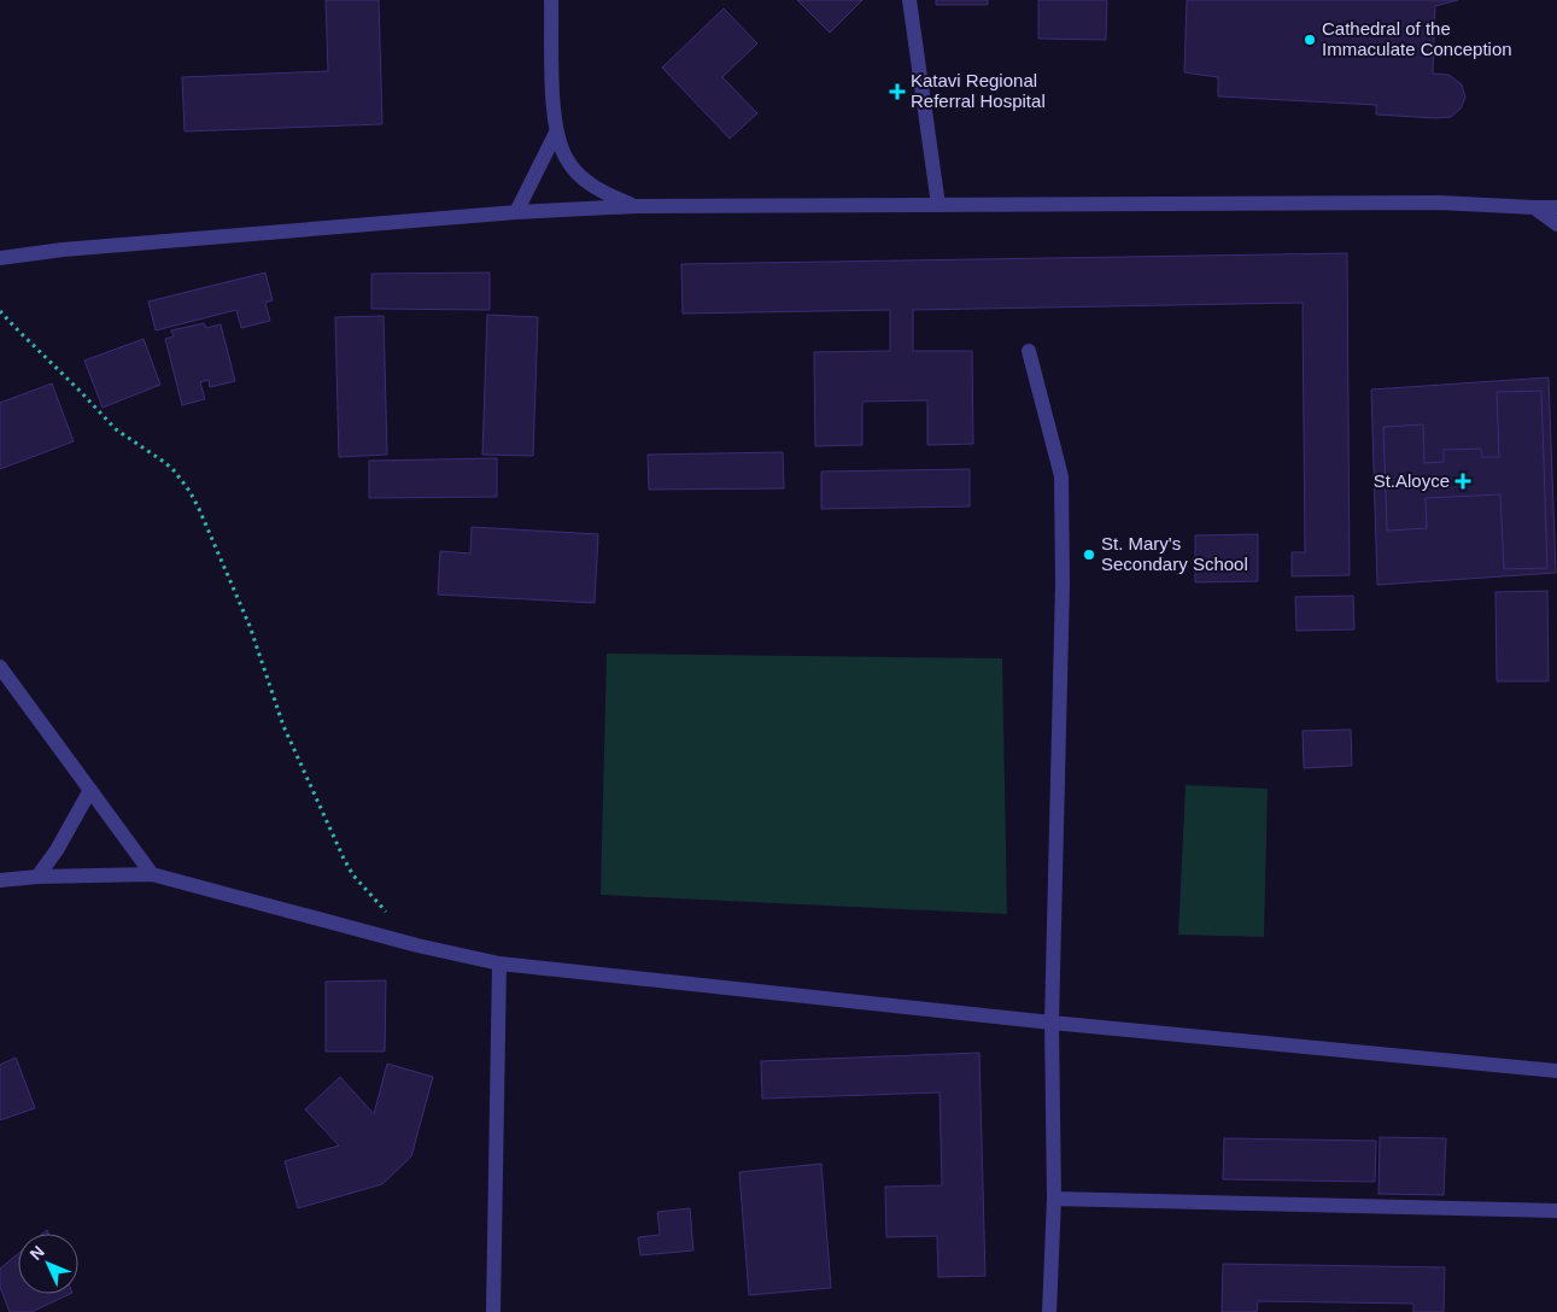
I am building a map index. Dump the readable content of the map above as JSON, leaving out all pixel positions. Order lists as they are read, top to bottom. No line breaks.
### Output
{"places":{"other":["Cathedral of the Immaculate Conception","St. Mary's Secondary School"],"health":["Katavi Regional Referral Hospital","St.Aloyce"]},"north":"top left"}
